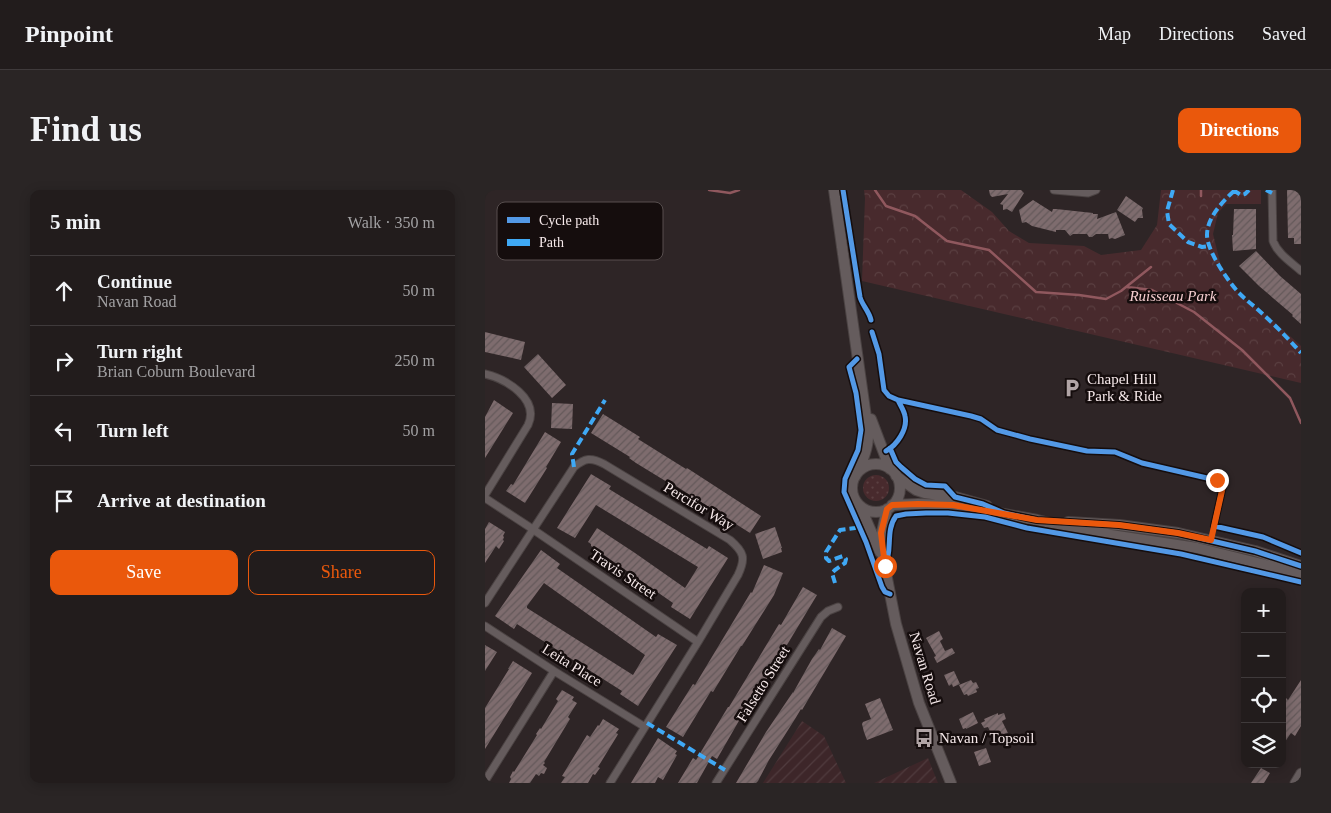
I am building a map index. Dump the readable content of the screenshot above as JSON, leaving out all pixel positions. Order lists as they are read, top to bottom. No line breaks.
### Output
{"streets":{"main road":["Navan Road"],"street":["Percifor Way","Travis Street","Leita Place","Falsetto Street"]},"crossings":[["Percifor Way","Travis Street"],["Percifor Way","Leita Place"]],"parks":["Ruisseau Park"],"places":{"parking":["Chapel Hill Park & Ride"],"bus stop":["Navan / Topsoil"]},"legend":["Cycle path","Path"],"page":{"header":"Pinpoint","nav":["Map","Directions","Saved"],"buttons":["Directions",["Save","Share"]],"title":"Find us","heading":["5 min","Walk · 350 m"],"list":[["Continue","Navan Road","50 m"],["Turn right","Brian Coburn Boulevard","250 m"],["Turn left","50 m"],"Arrive at destination"],"map_buttons":["+","−"]}}
